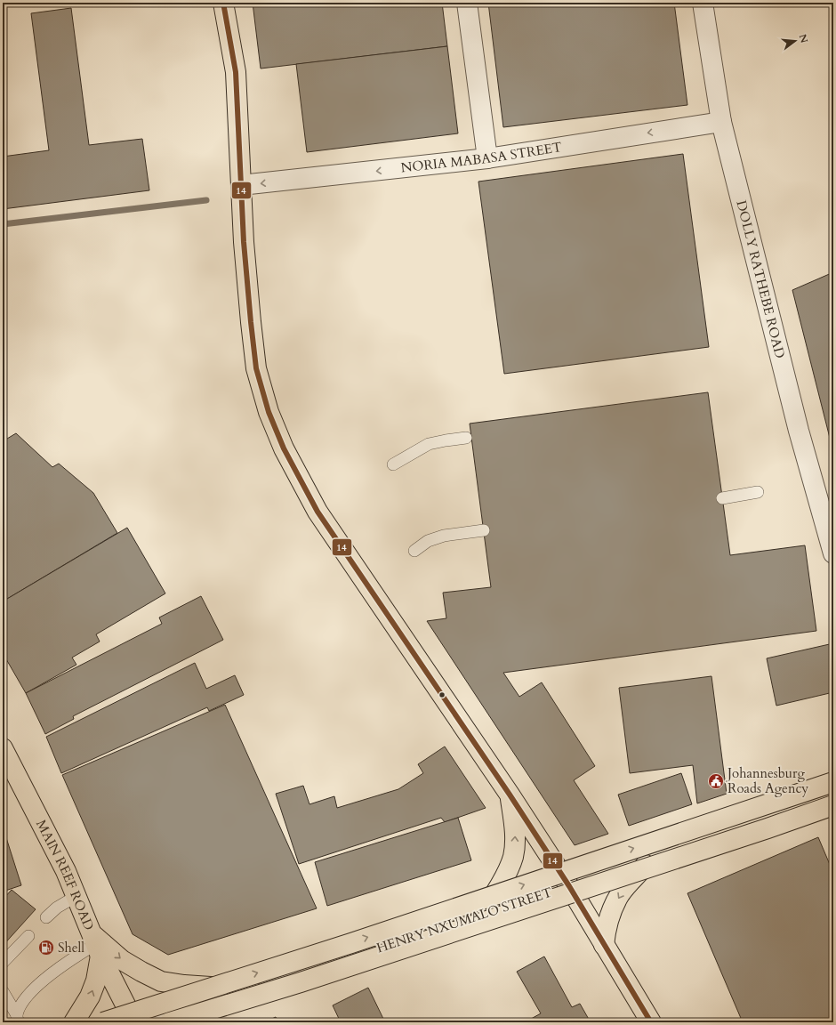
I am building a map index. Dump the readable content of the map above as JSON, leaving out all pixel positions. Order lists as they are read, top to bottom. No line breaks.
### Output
{"streets":{"main road":["MAIN REEF ROAD"],"street":["NORIA MABASA STREET","DOLLY RATHEBE ROAD","HENRY NXUMALO STREET"]},"crossings":[["NORIA MABASA STREET","DOLLY RATHEBE ROAD"],["MAIN REEF ROAD","HENRY NXUMALO STREET"]],"one_way":["NORIA MABASA STREET"],"places":{"public building":["Johannesburg Roads Agency"],"fuel station":["Shell"]},"lines":["transit line 14"],"north":"right"}
